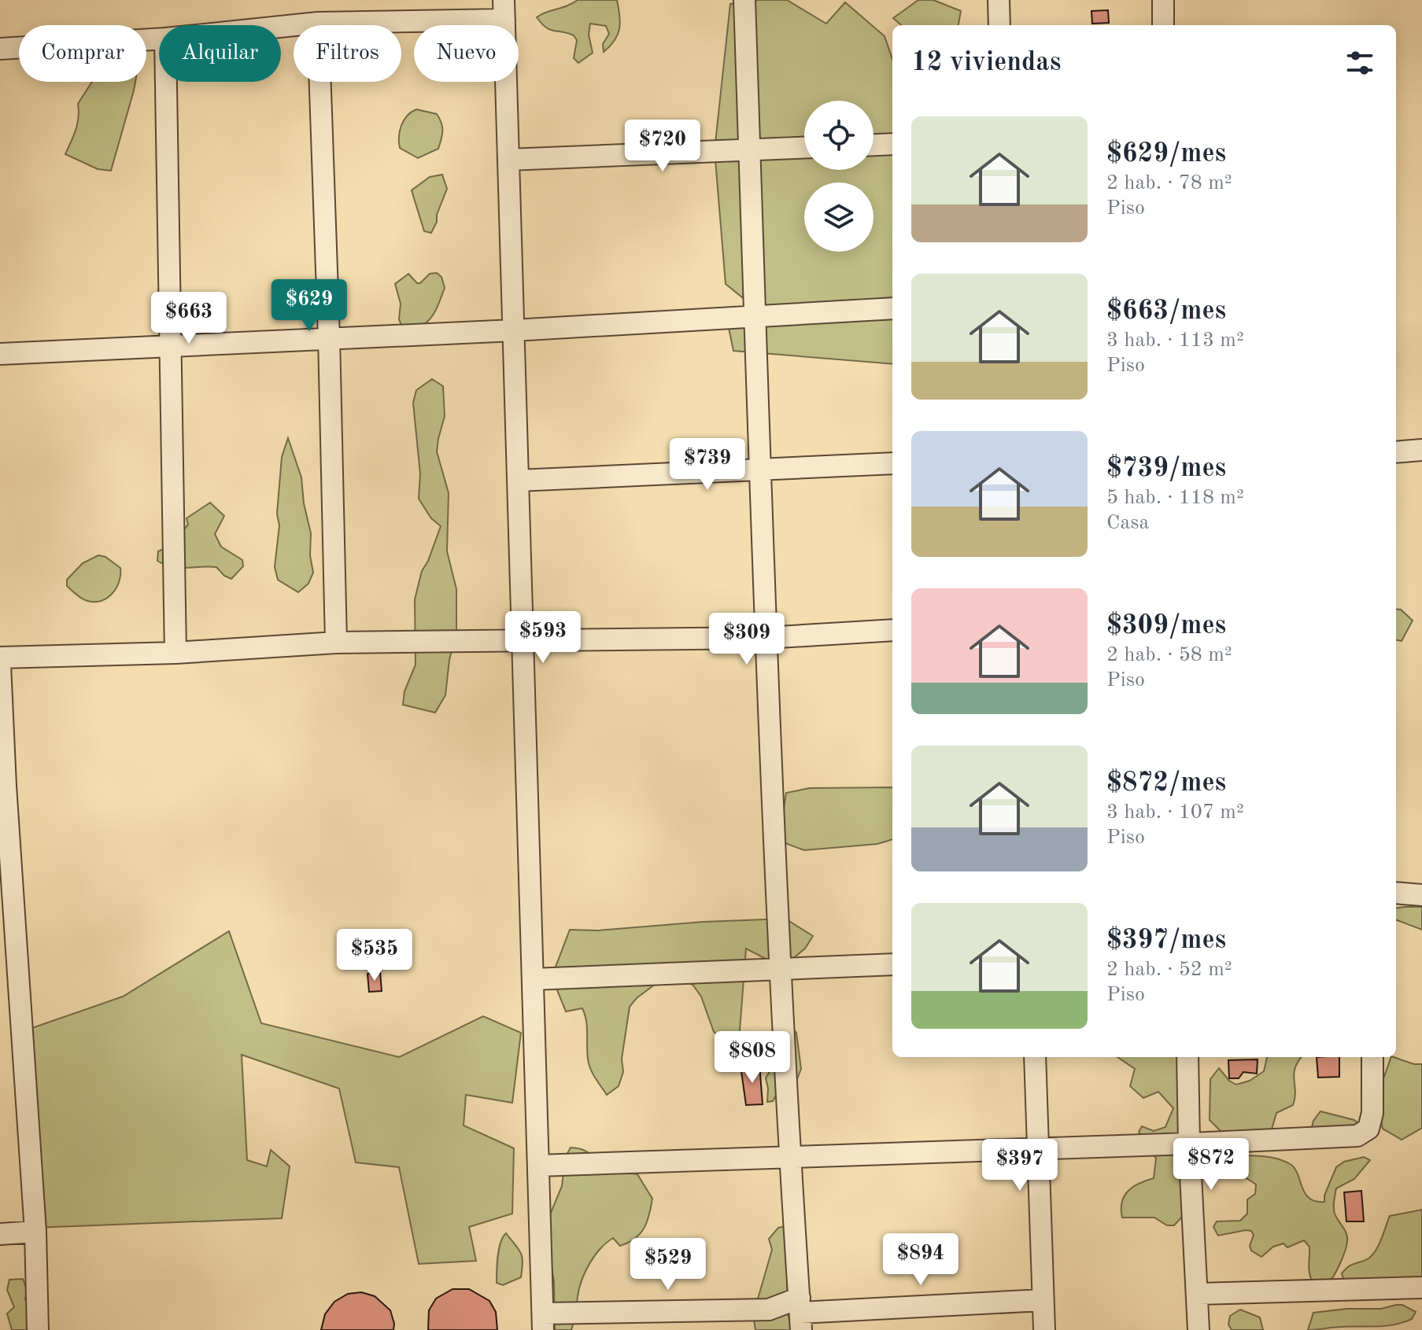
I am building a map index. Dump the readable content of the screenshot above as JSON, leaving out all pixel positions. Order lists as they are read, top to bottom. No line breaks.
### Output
{"page":{"chip":["Comprar","Alquilar","Filtros","Nuevo"],"heading":"12 viviendas","list":[{"name":"$629/mes","note":"2 hab. · 78 m² · Piso"},{"name":"$663/mes","note":"3 hab. · 113 m² · Piso"},{"name":"$739/mes","note":"5 hab. · 118 m² · Casa"},{"name":"$309/mes","note":"2 hab. · 58 m² · Piso"},{"name":"$872/mes","note":"3 hab. · 107 m² · Piso"},{"name":"$397/mes","note":"2 hab. · 52 m² · Piso"}],"price":["$720","$629","$663","$739","$593","$309","$535","$808","$872","$397","$894","$529"]}}
